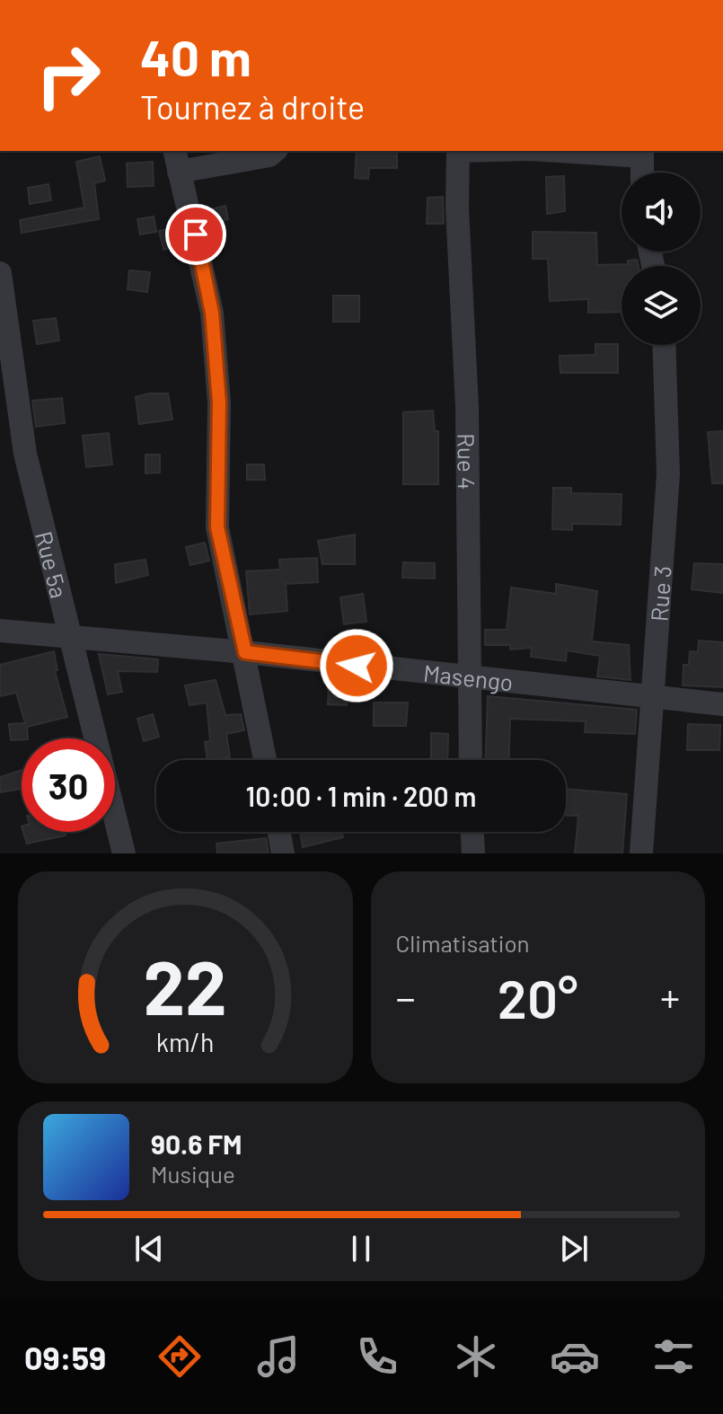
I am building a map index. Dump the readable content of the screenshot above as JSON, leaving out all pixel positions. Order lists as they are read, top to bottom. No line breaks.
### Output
{"streets":{"street":["Rue 4","Rue 5a","Rue 3","Masengo"]},"crossings":[["Rue 4","Masengo"],["Rue 5a","Masengo"],["Rue 3","Masengo"]],"page":{"turn":["40 m","Tournez à droite"],"limit":"30","trip":"10:00 · 1 min · 200 m","tile":"Climatisation","heat":["−","20°","+"],"song":["90.6 FM","Musique"],"tabs":"09:59","gauge":["22","km/h"]}}
